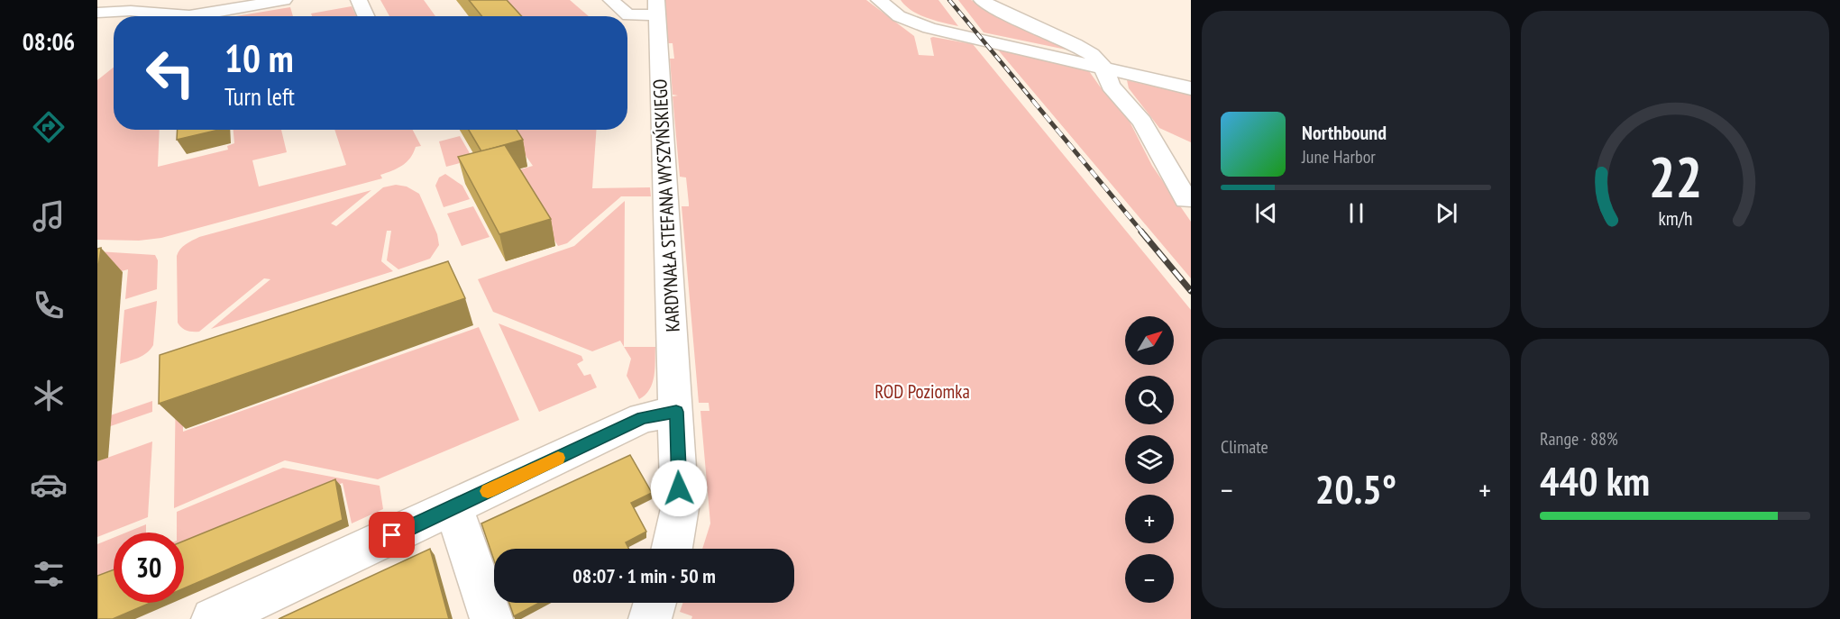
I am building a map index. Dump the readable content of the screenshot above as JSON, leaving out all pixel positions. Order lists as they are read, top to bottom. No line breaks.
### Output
{"streets":{"street":["KARDYNAŁA STEFANA WYSZYŃSKIEGO"]},"parks":["ROD Poziomka"],"north":"top right","page":{"tabs":"08:06","turn":["10 m","Turn left"],"song":["Northbound","June Harbor"],"map_buttons":["+","−"],"tile":["Climate",["Range · 88%","440 km"]],"heat":["−","20.5°","+"],"limit":"30","trip":"08:07 · 1 min · 50 m","gauge":["22","km/h"]}}
